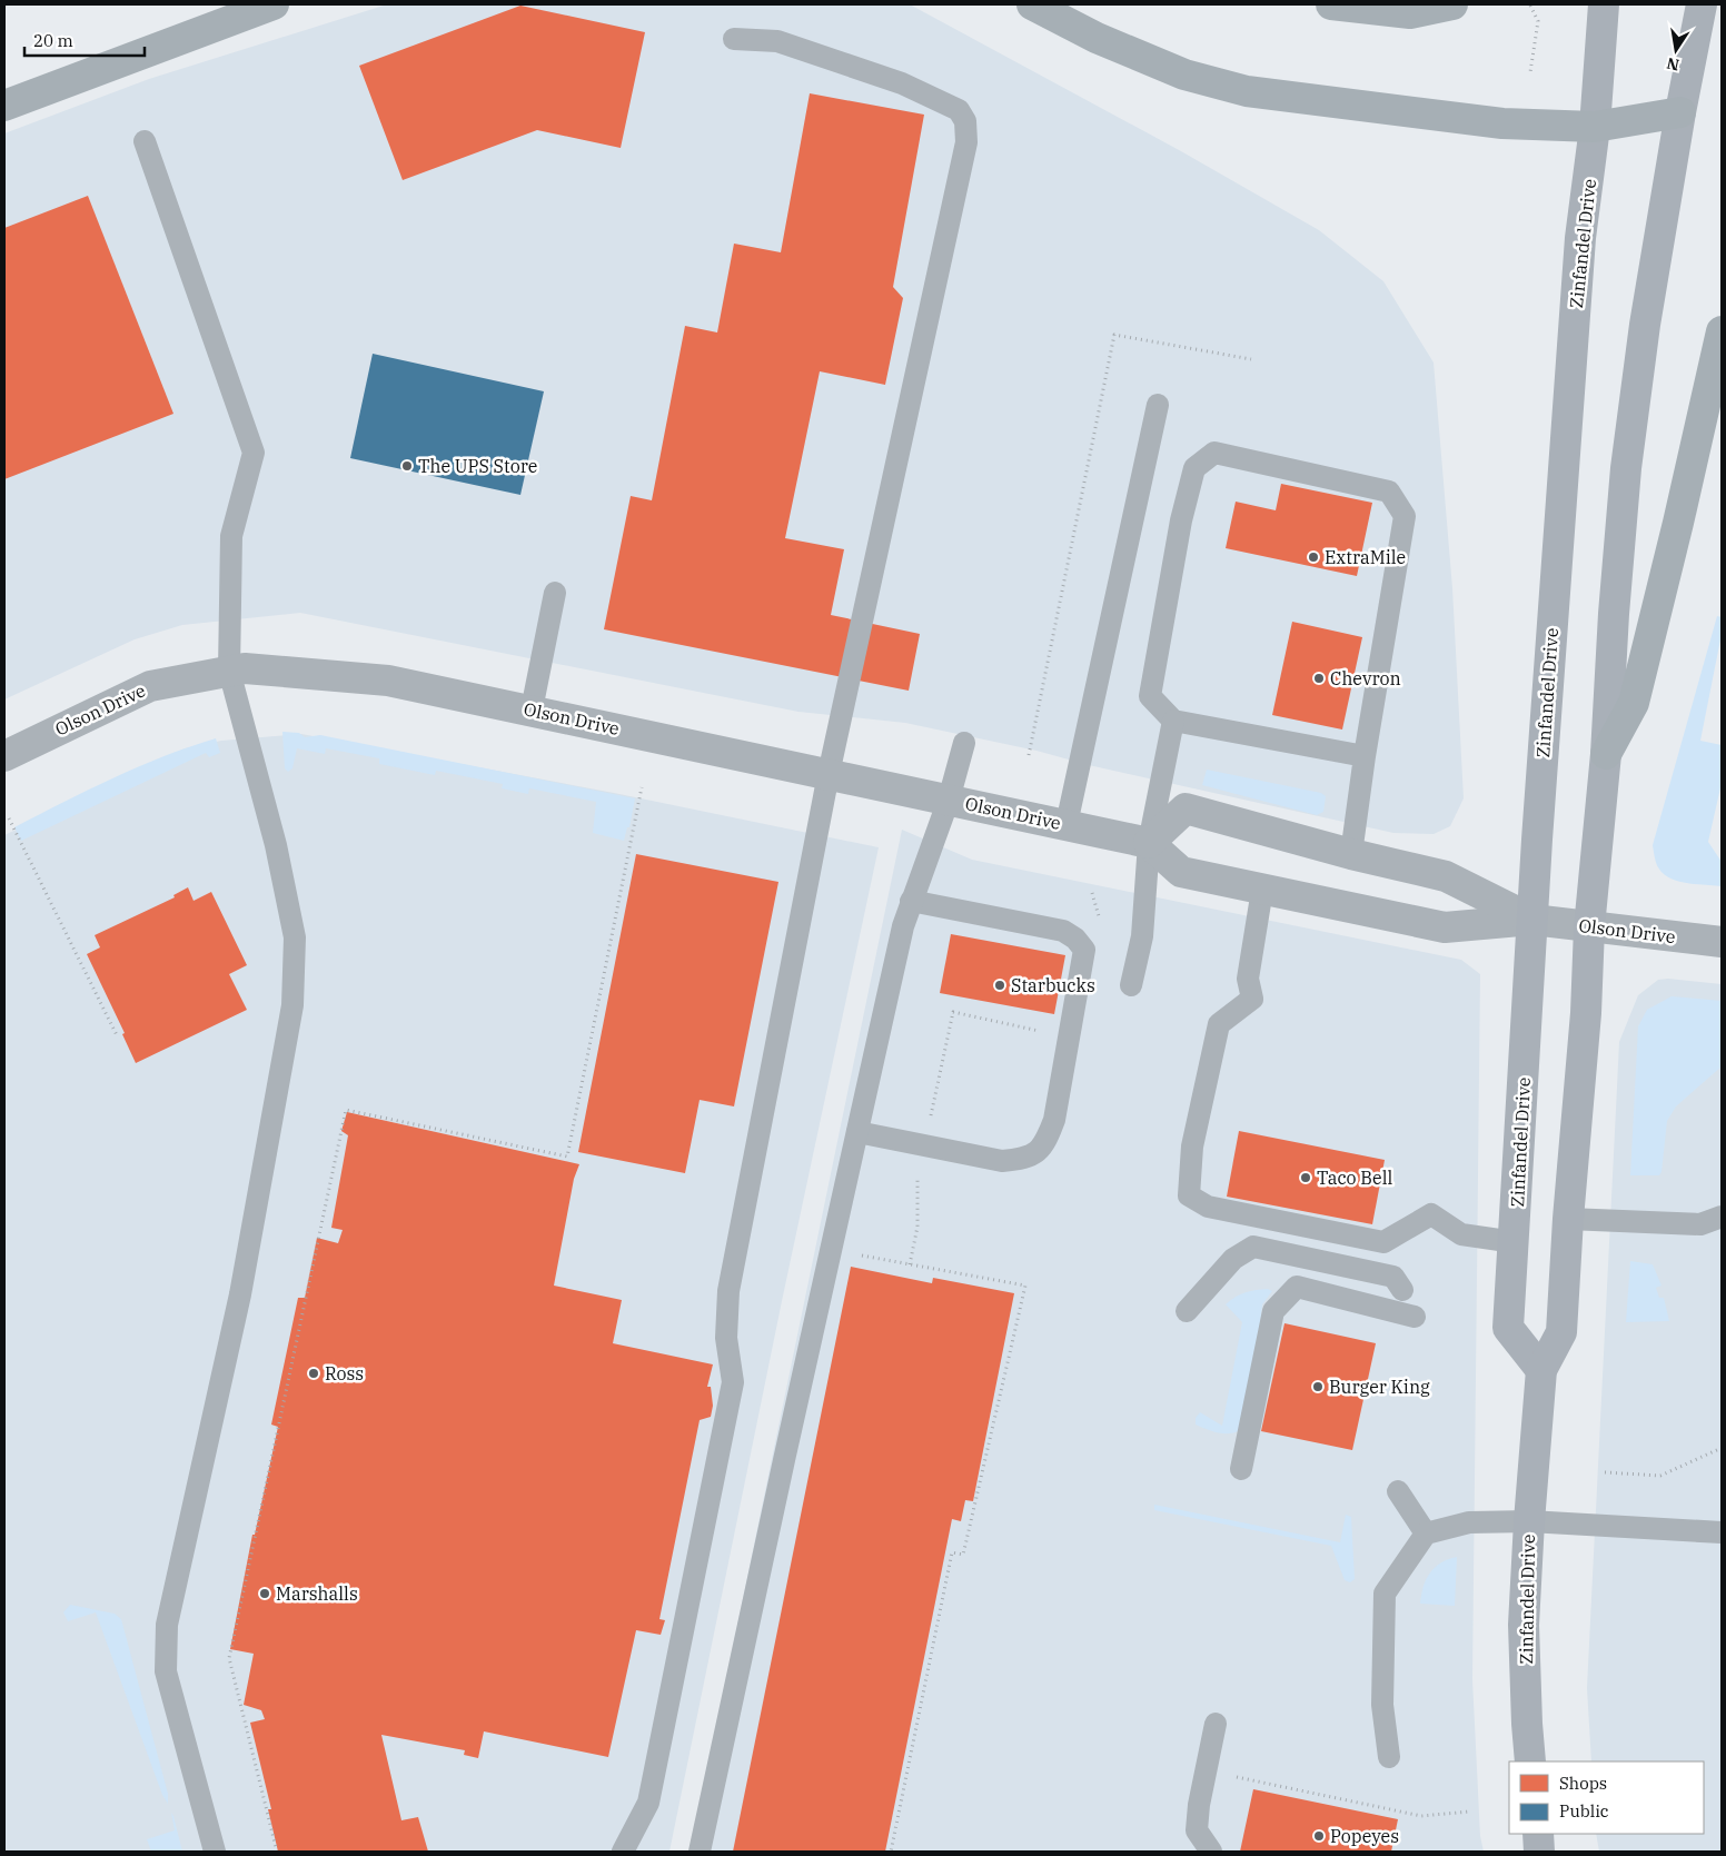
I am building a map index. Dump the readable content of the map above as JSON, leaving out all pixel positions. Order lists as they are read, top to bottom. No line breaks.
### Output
{"streets":{"main road":["Zinfandel Drive"],"street":["Olson Drive"]},"crossings":[["Zinfandel Drive","Olson Drive"]],"places":["The UPS Store","ExtraMile","Chevron","Starbucks","Taco Bell","Ross","Burger King","Marshalls","Popeyes"],"legend":["Shops","Public"],"scale_bar":"20 m","north":"bottom"}
